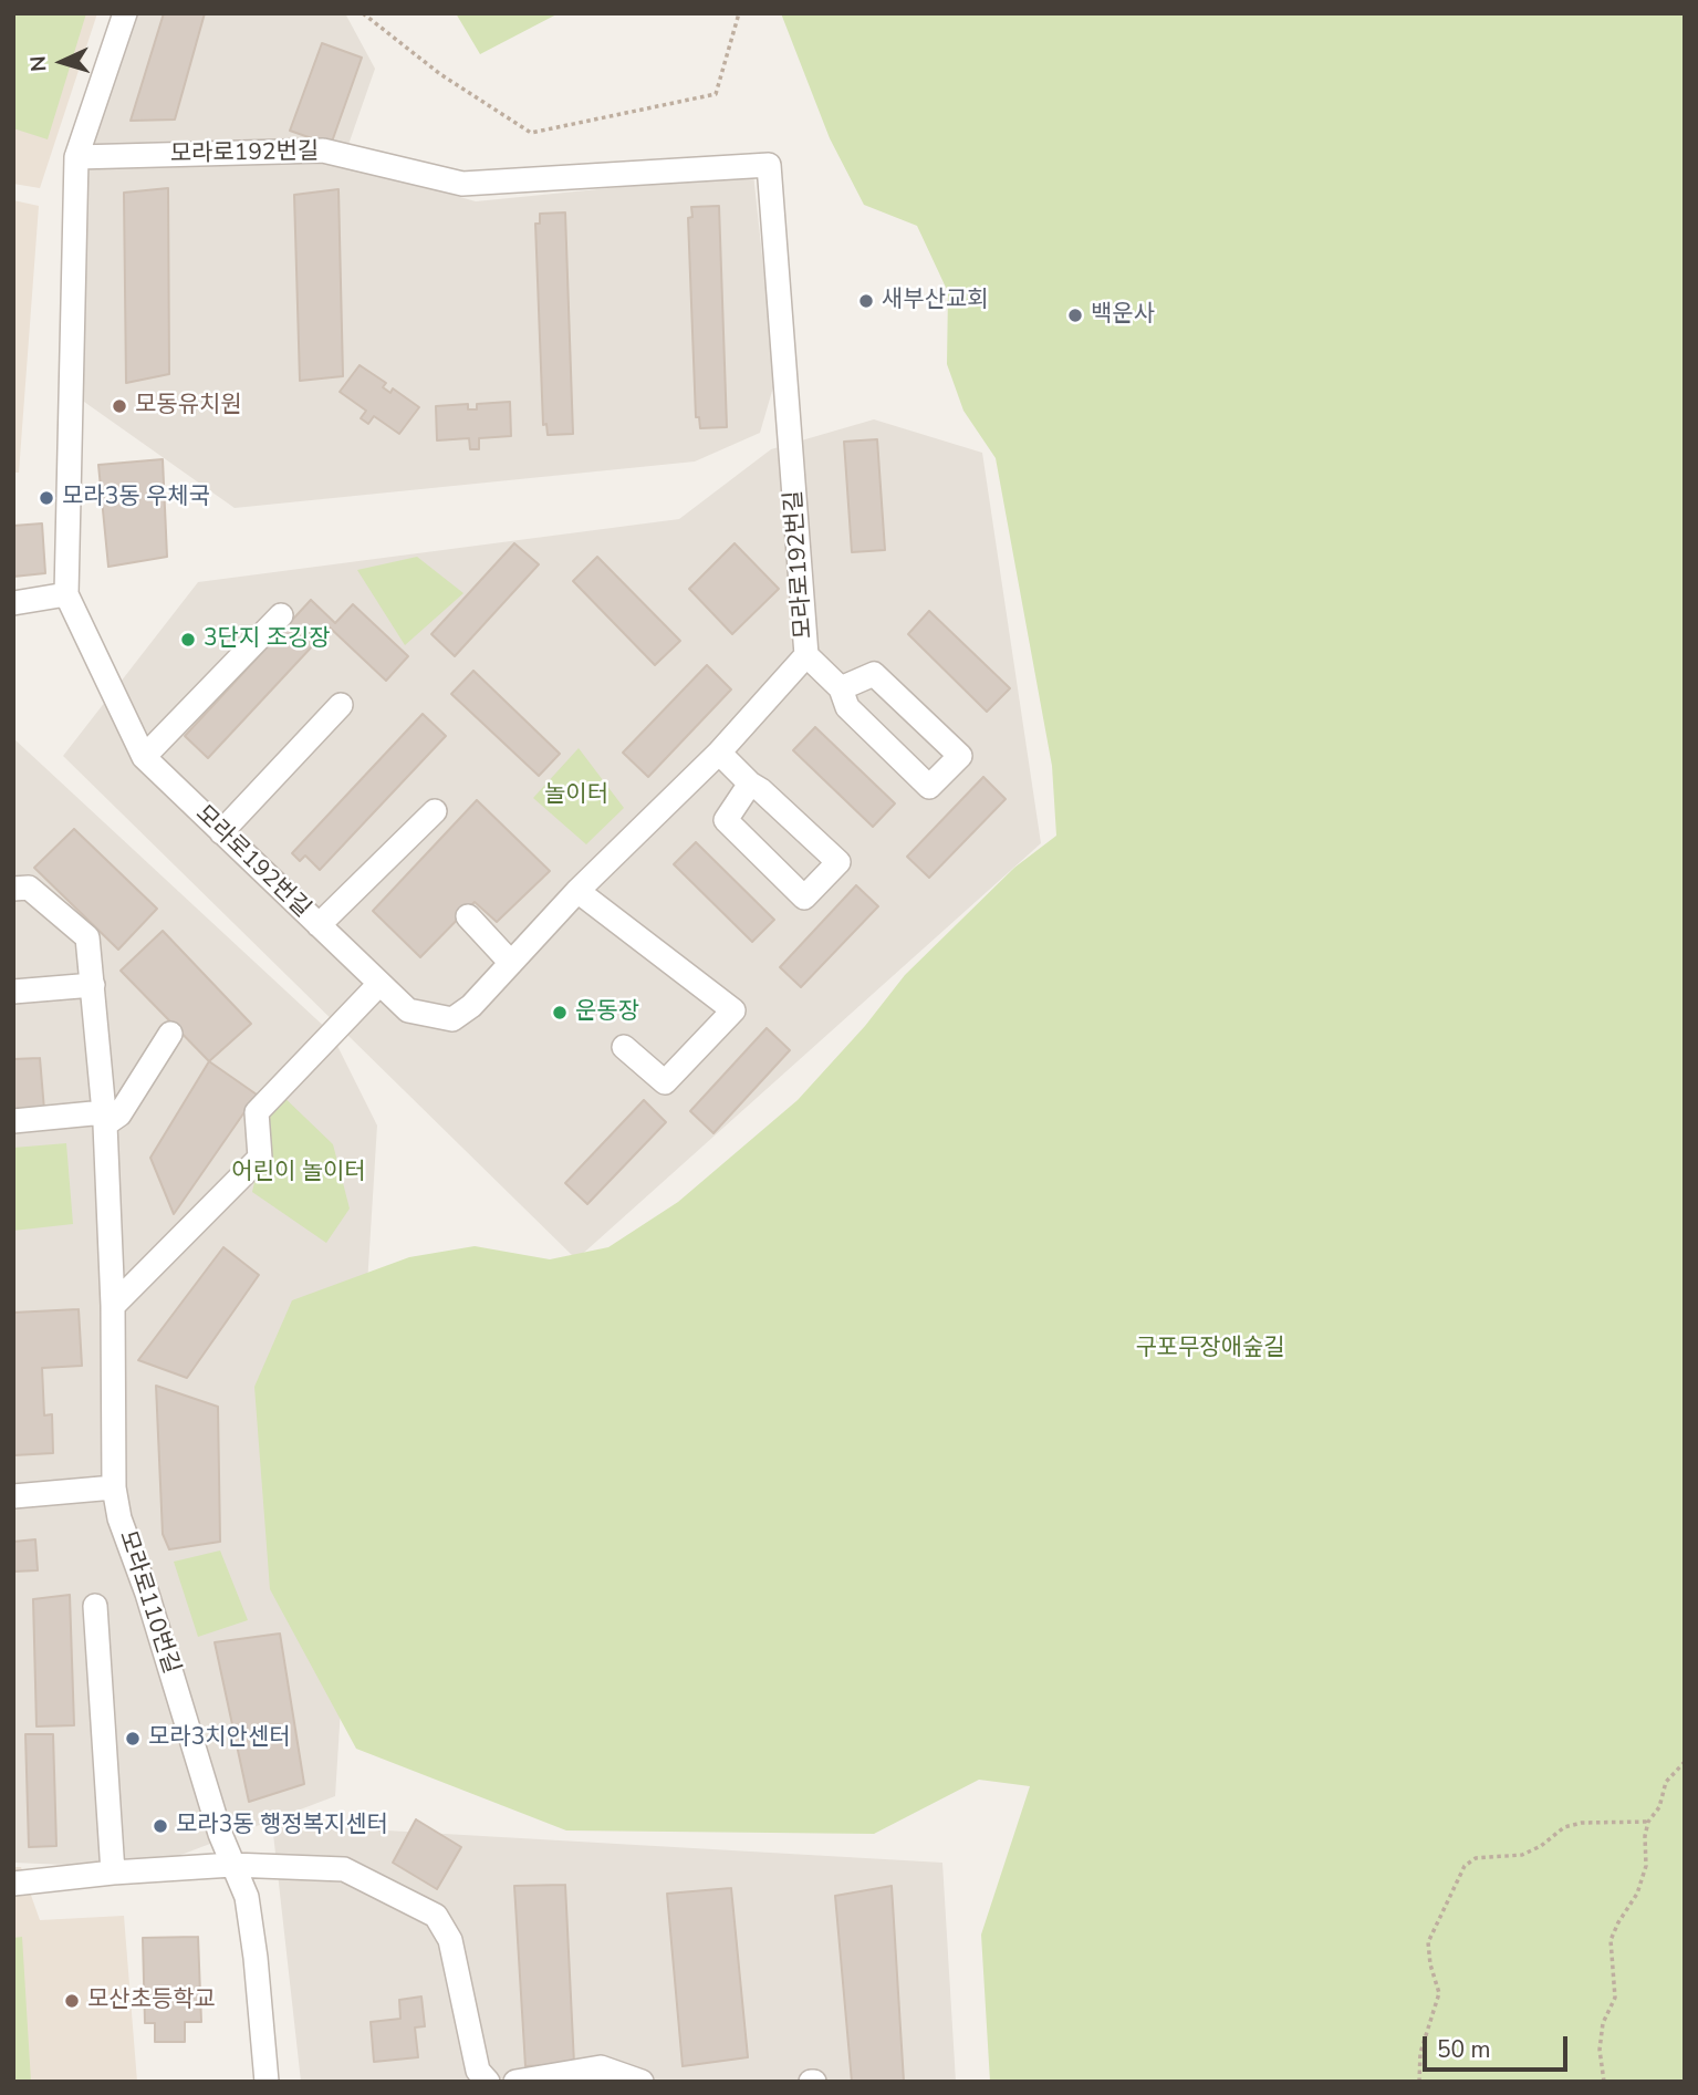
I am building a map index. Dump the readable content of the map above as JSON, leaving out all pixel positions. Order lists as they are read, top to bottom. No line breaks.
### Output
{"streets":{"street":["모라로192번길","모라로110번길"]},"parks":["놀이터","어린이 놀이터","구포무장애숲길"],"places":["새부산교회","백운사","모동유치원","모라3동 우체국","3단지 조깅장","운동장","모라3치안센터","모라3동 행정복지센터","모산초등학교"],"scale_bar":"50 m","north":"left"}
